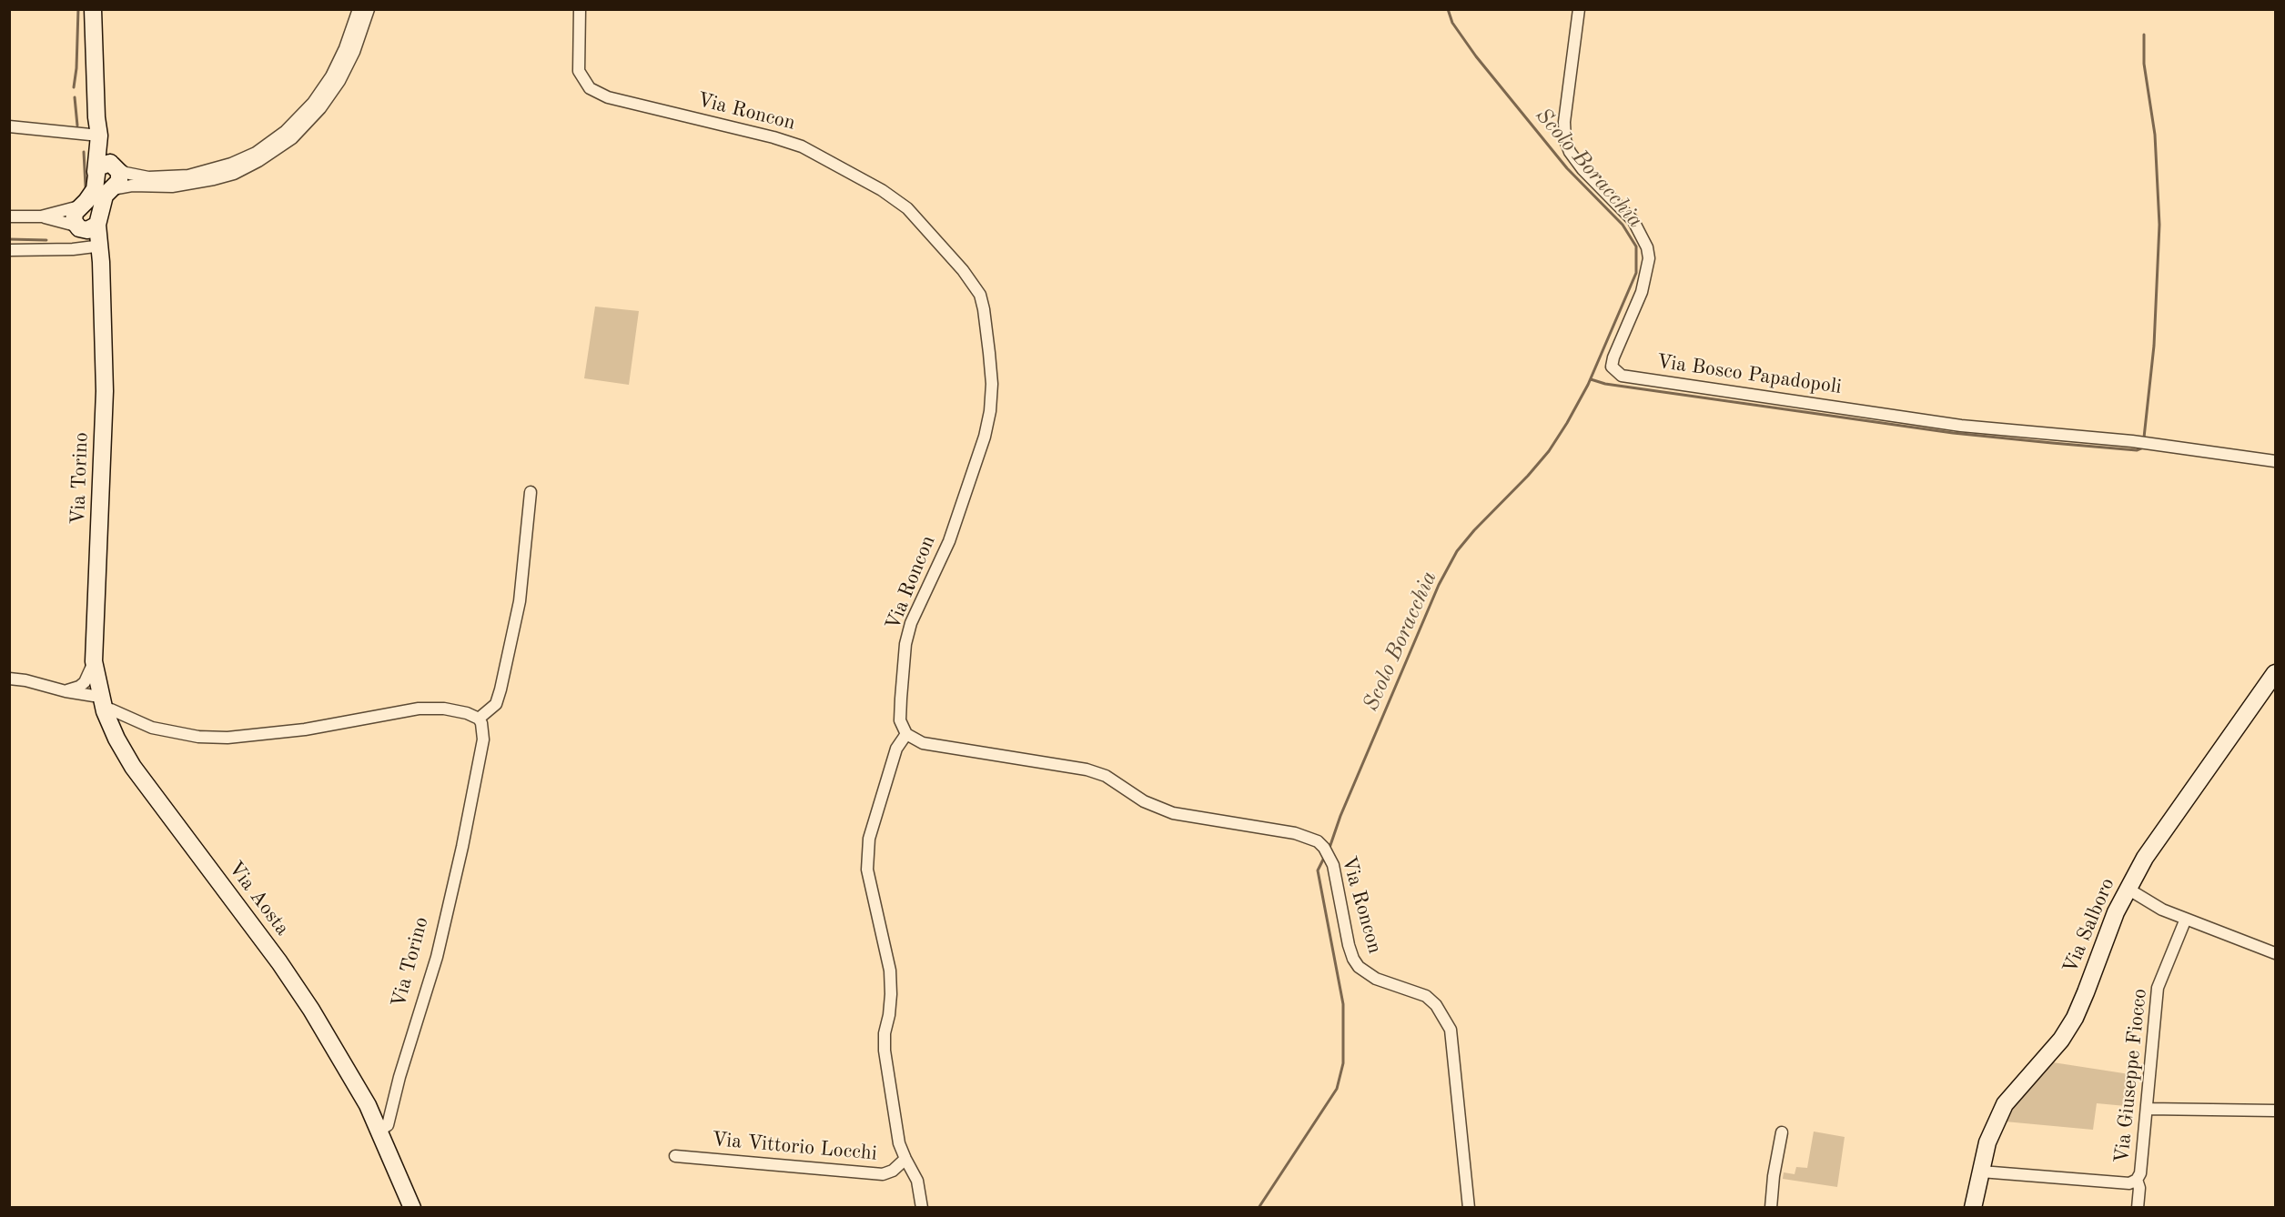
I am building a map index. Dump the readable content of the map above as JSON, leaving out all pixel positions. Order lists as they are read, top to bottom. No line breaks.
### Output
{"streets":{"street":["Via Roncon","Via Bosco Papadopoli","Via Torino","Via Aosta","Via Salboro","Via Giuseppe Fiocco","Via Vittorio Locchi"]},"crossings":[["Via Roncon","Via Vittorio Locchi"],["Via Torino","Via Aosta"]],"water":["Scolo Boracchia"]}
